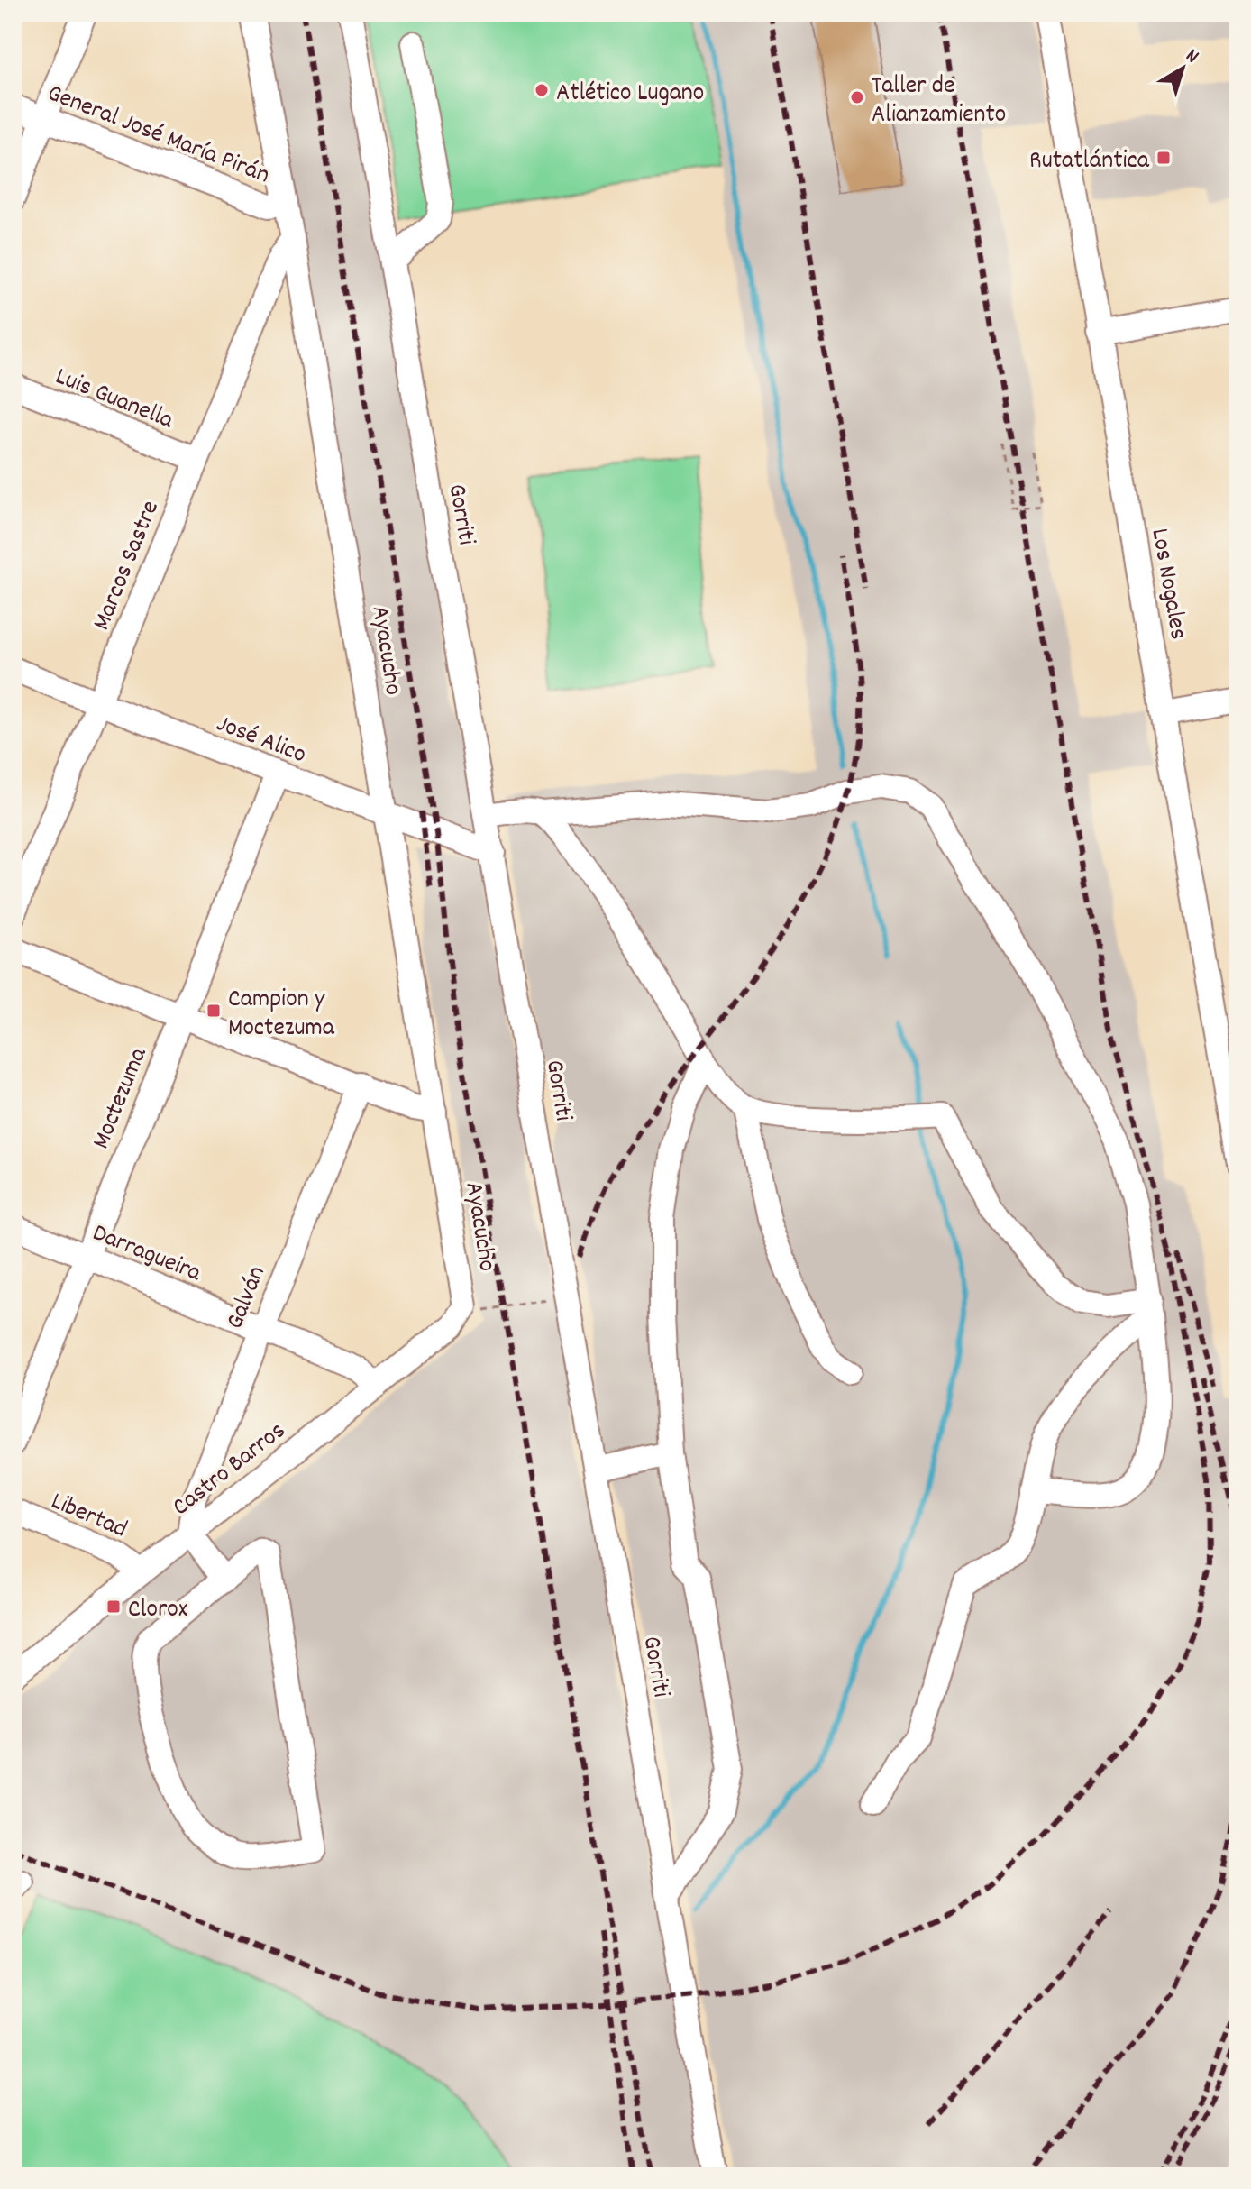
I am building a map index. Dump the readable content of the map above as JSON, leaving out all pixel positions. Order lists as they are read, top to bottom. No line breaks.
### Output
{"streets":{"street":["General José María Pirán","Luis Guanella","Gorriti","Marcos Sastre","Los Nogales","Ayacucho","José Alico","Moctezuma","Darragueira","Galván","Castro Barros","Libertad"]},"crossings":[["General José María Pirán","Ayacucho"],["Luis Guanella","Marcos Sastre"],["Gorriti","José Alico"],["Marcos Sastre","Ayacucho"],["Marcos Sastre","José Alico"],["Ayacucho","José Alico"],["Ayacucho","Castro Barros"],["José Alico","Moctezuma"],["Moctezuma","Darragueira"],["Darragueira","Galván"],["Darragueira","Castro Barros"],["Galván","Castro Barros"],["Castro Barros","Libertad"]],"places":{"other":["Atlético Lugano","Taller de Alianzamiento"],"transit":["Rutatlántica","Campion y Moctezuma","Clorox"]},"north":"top right"}
